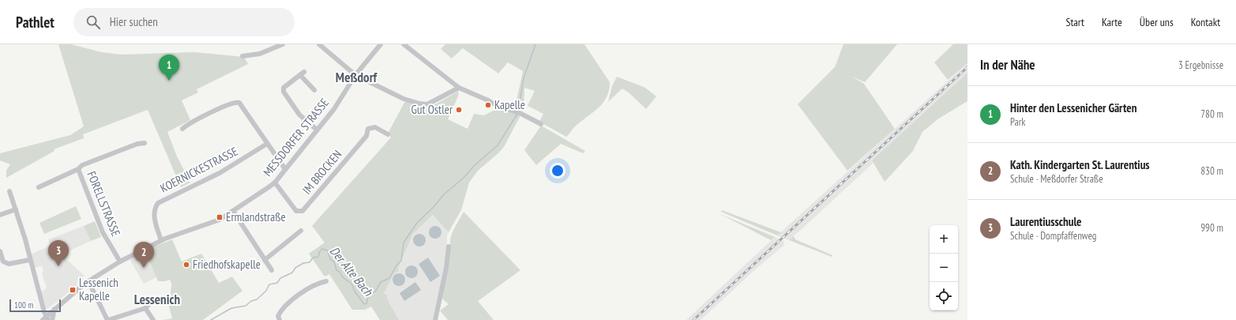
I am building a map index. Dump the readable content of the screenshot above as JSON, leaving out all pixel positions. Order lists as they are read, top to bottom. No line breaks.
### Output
{"streets":{"street":["MESSDORFER STRASSE","KOERNICKESTRASSE","IM BROCKEN","FORELLSTRASSE"]},"crossings":[["MESSDORFER STRASSE","KOERNICKESTRASSE"],["MESSDORFER STRASSE","IM BROCKEN"],["MESSDORFER STRASSE","FORELLSTRASSE"]],"districts":["Meßdorf","Lessenich"],"water":["Der Alte Bach"],"places":{"other":["Kapelle","Gut Ostler","Friedhofskapelle"],"transit":["Ermlandstraße","Lessenich Kapelle"]},"scale_bar":"100 m","page":{"header":"Pathlet","search":"Hier suchen","nav":["Start","Karte","Über uns","Kontakt"],"heading":["In der Nähe","3 Ergebnisse"],"pins":["1","3","2"],"list":[{"mark":"1","name":"Hinter den Lessenicher Gärten","note":"Park","value":"780 m"},{"mark":"2","name":"Kath. Kindergarten St. Laurentius","note":"Schule · Meßdorfer Straße","value":"830 m"},{"mark":"3","name":"Laurentiusschule","note":"Schule · Dompfaffenweg","value":"990 m"}],"map_buttons":["+","−"],"scale":"100 m"}}
